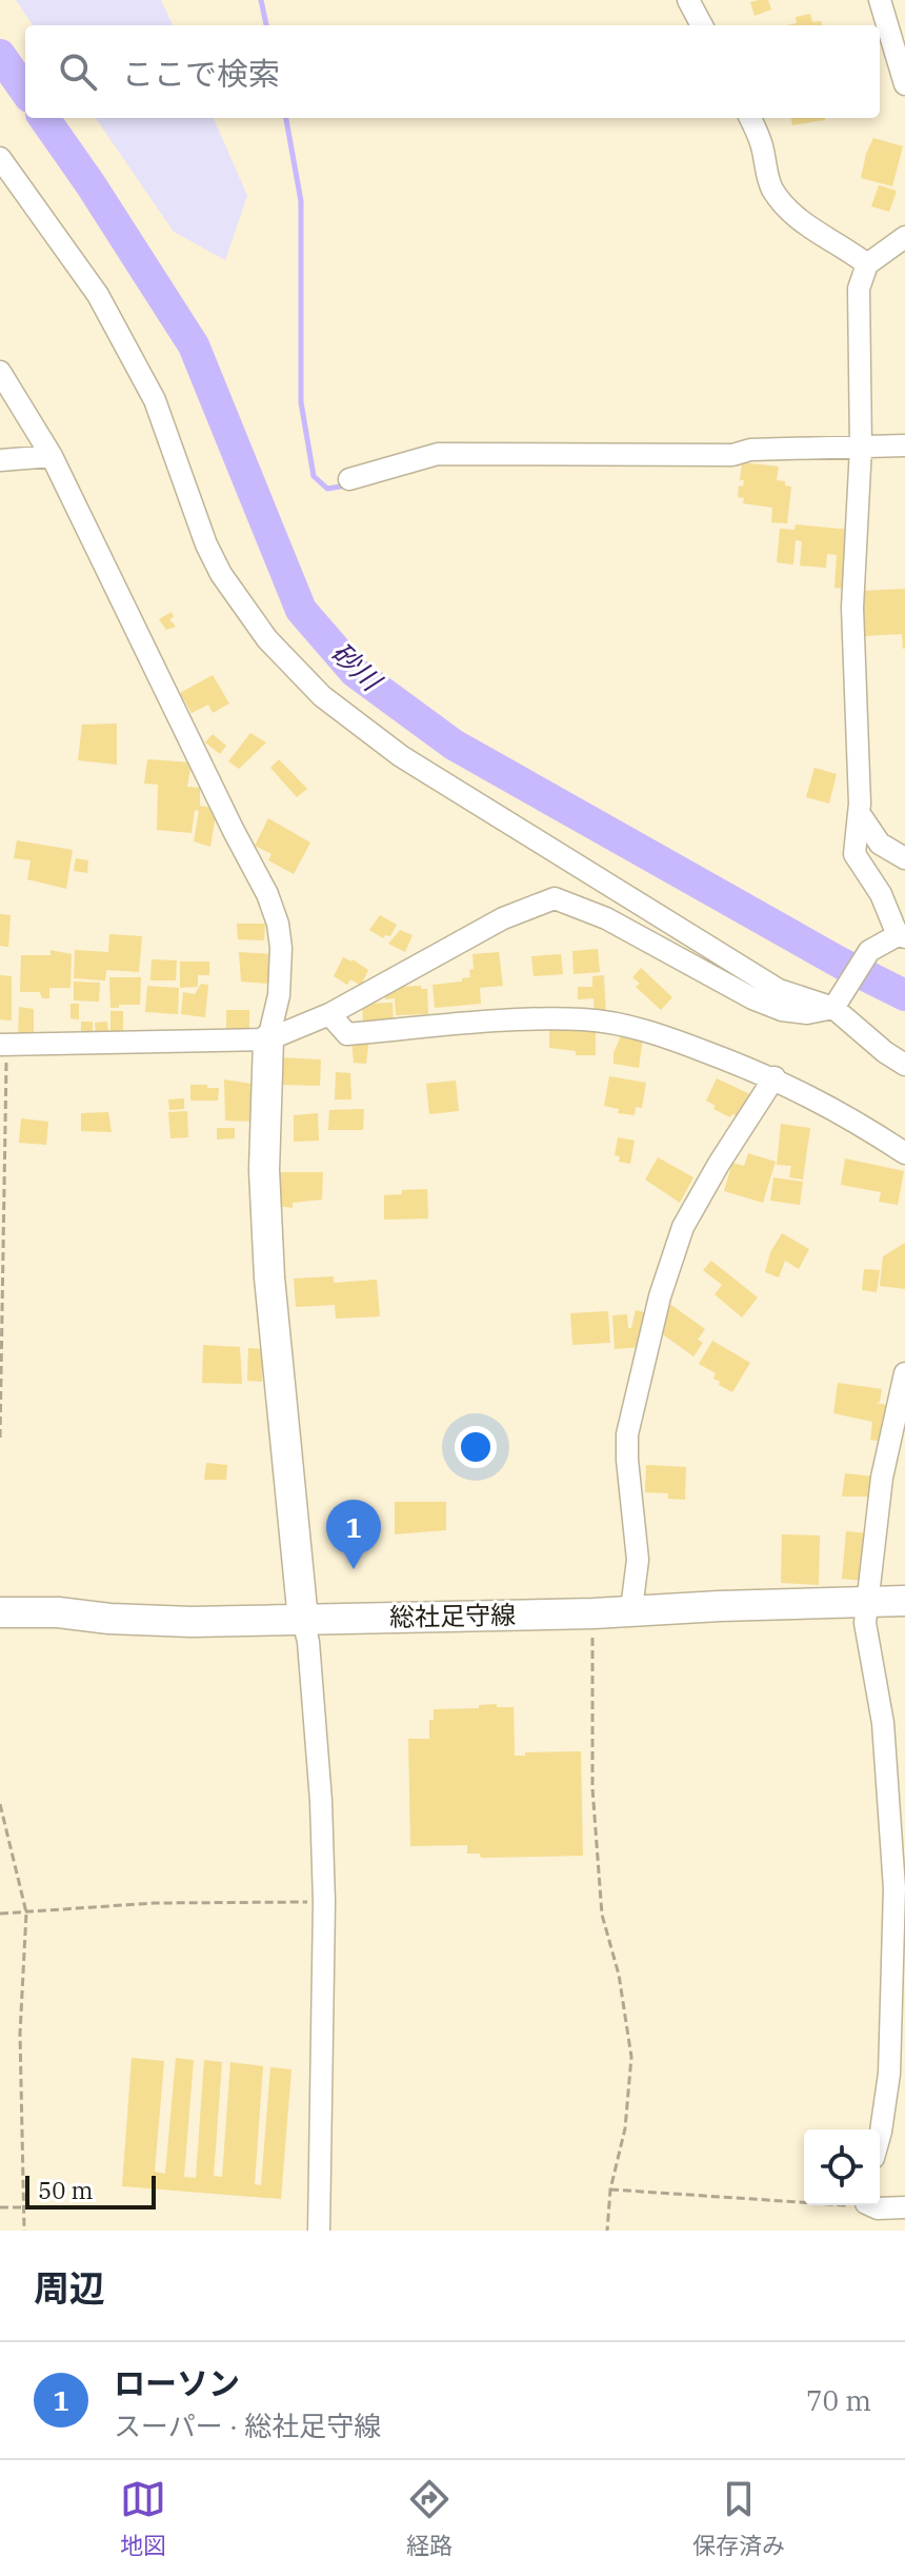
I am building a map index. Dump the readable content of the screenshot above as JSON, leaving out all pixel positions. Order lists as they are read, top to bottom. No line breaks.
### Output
{"streets":{"main road":["総社足守線"]},"water":["砂川"],"scale_bar":"50 m","page":{"search":"ここで検索","pins":"1","scale":"50 m","heading":"周辺","list":[{"mark":"1","name":"ローソン","note":"スーパー · 総社足守線","value":"70 m"}],"nav":["地図","経路","保存済み"]}}
